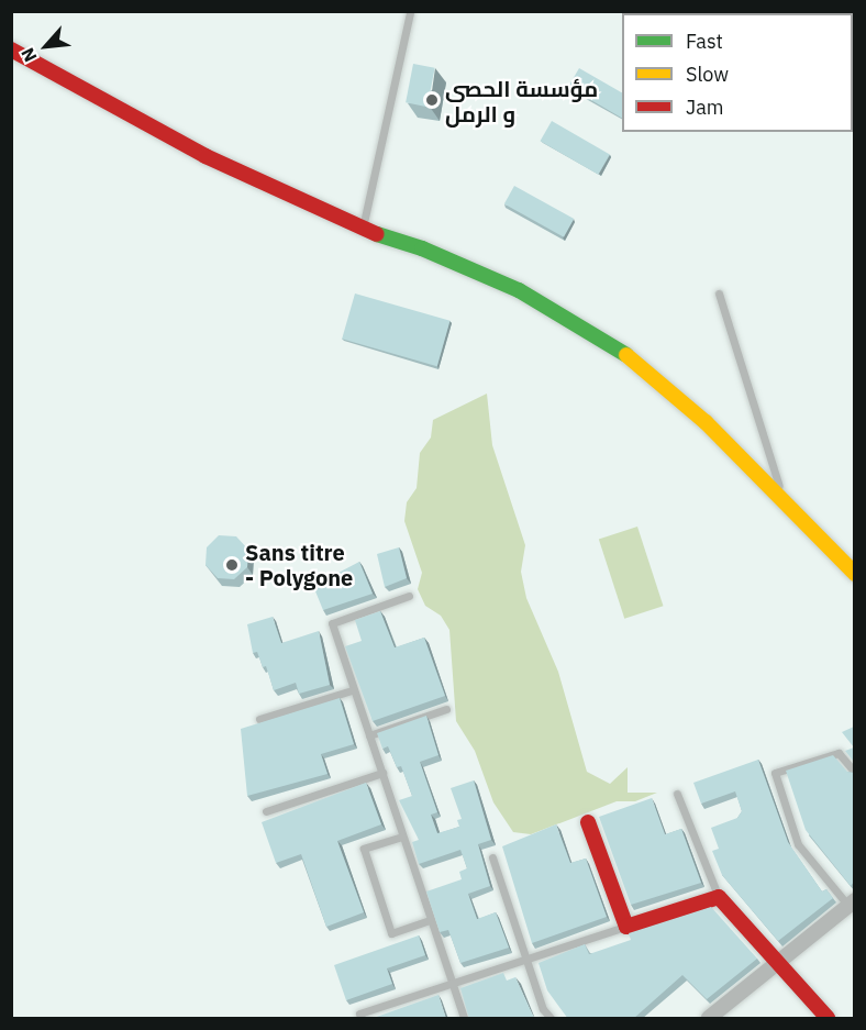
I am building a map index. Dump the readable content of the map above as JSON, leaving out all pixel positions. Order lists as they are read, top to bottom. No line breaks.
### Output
{"places":["مؤسسة الحصى و الرمل","Sans titre - Polygone"],"legend":["Fast","Slow","Jam"],"north":"bottom left"}
